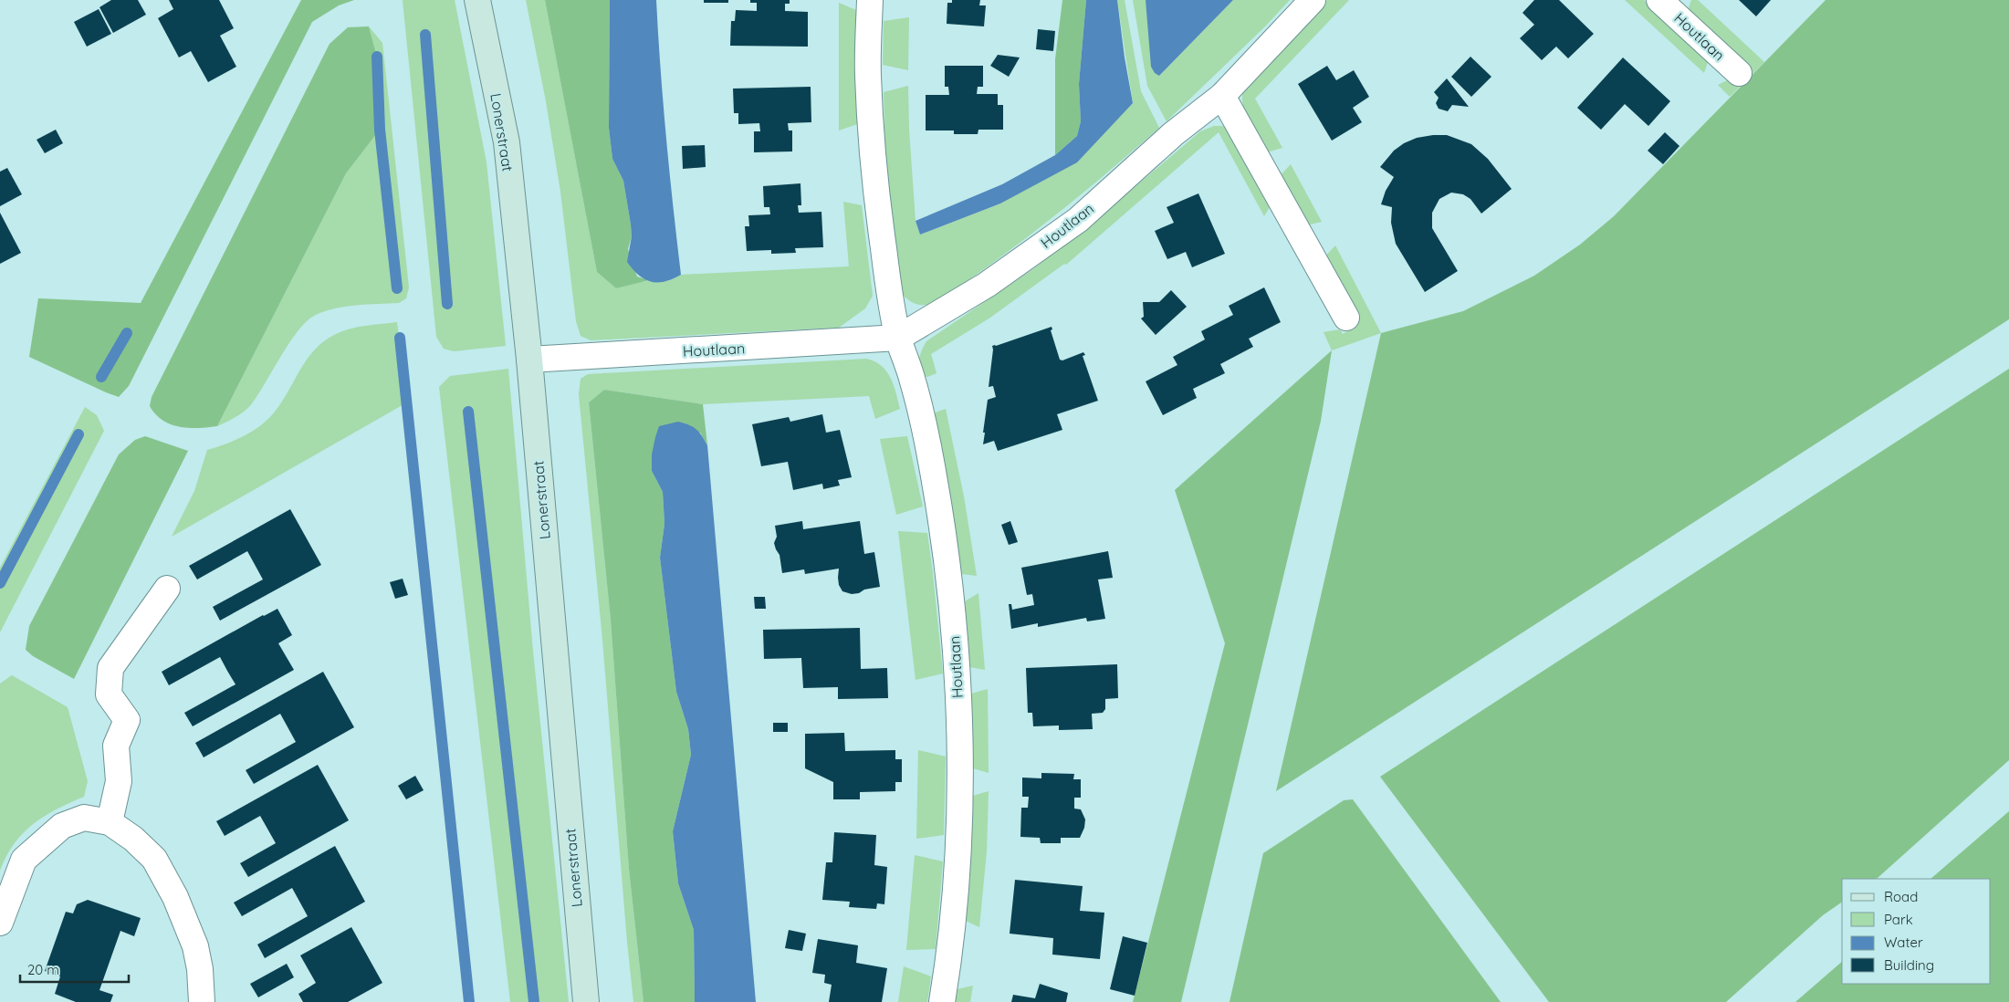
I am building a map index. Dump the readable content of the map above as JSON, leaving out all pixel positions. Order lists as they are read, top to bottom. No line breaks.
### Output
{"streets":{"street":["Houtlaan","Lonerstraat"]},"crossings":[["Houtlaan","Lonerstraat"]],"legend":["Road","Park","Water","Building"],"scale_bar":"20 m"}
